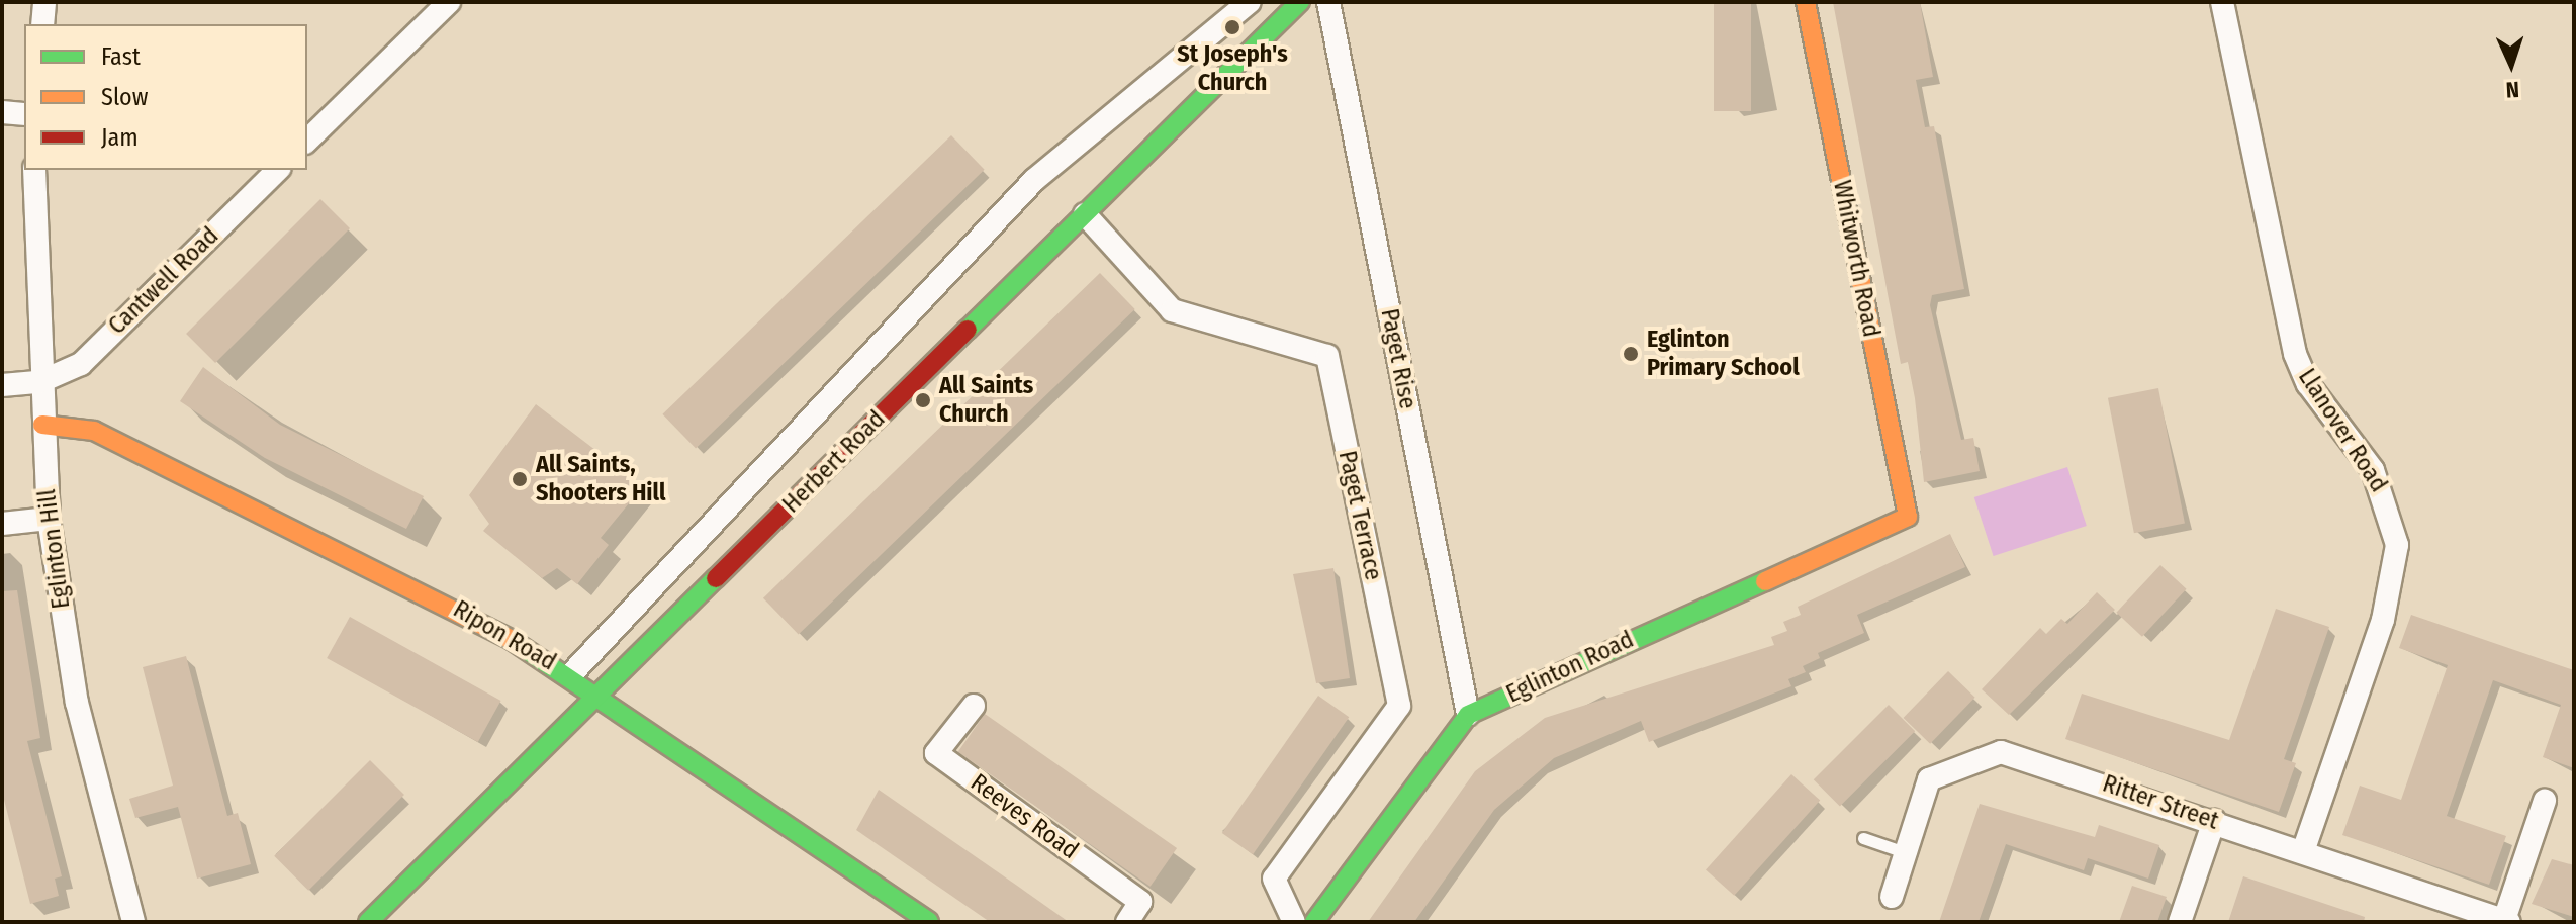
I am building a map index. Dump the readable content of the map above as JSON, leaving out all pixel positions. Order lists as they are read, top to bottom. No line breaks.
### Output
{"streets":{"street":["Whitworth Road","Cantwell Road","Paget Rise","Llanover Road","Herbert Road","Paget Terrace","Eglinton Hill","Ripon Road","Eglinton Road","Ritter Street","Reeves Road"]},"crossings":[["Whitworth Road","Eglinton Road"],["Cantwell Road","Eglinton Hill"],["Paget Rise","Eglinton Road"],["Llanover Road","Ritter Street"],["Herbert Road","Paget Terrace"],["Herbert Road","Ripon Road"],["Eglinton Hill","Ripon Road"]],"places":["St Joseph's Church","Eglinton Primary School","All Saints Church","All Saints, Shooters Hill"],"legend":["Fast","Slow","Jam"],"north":"bottom"}
